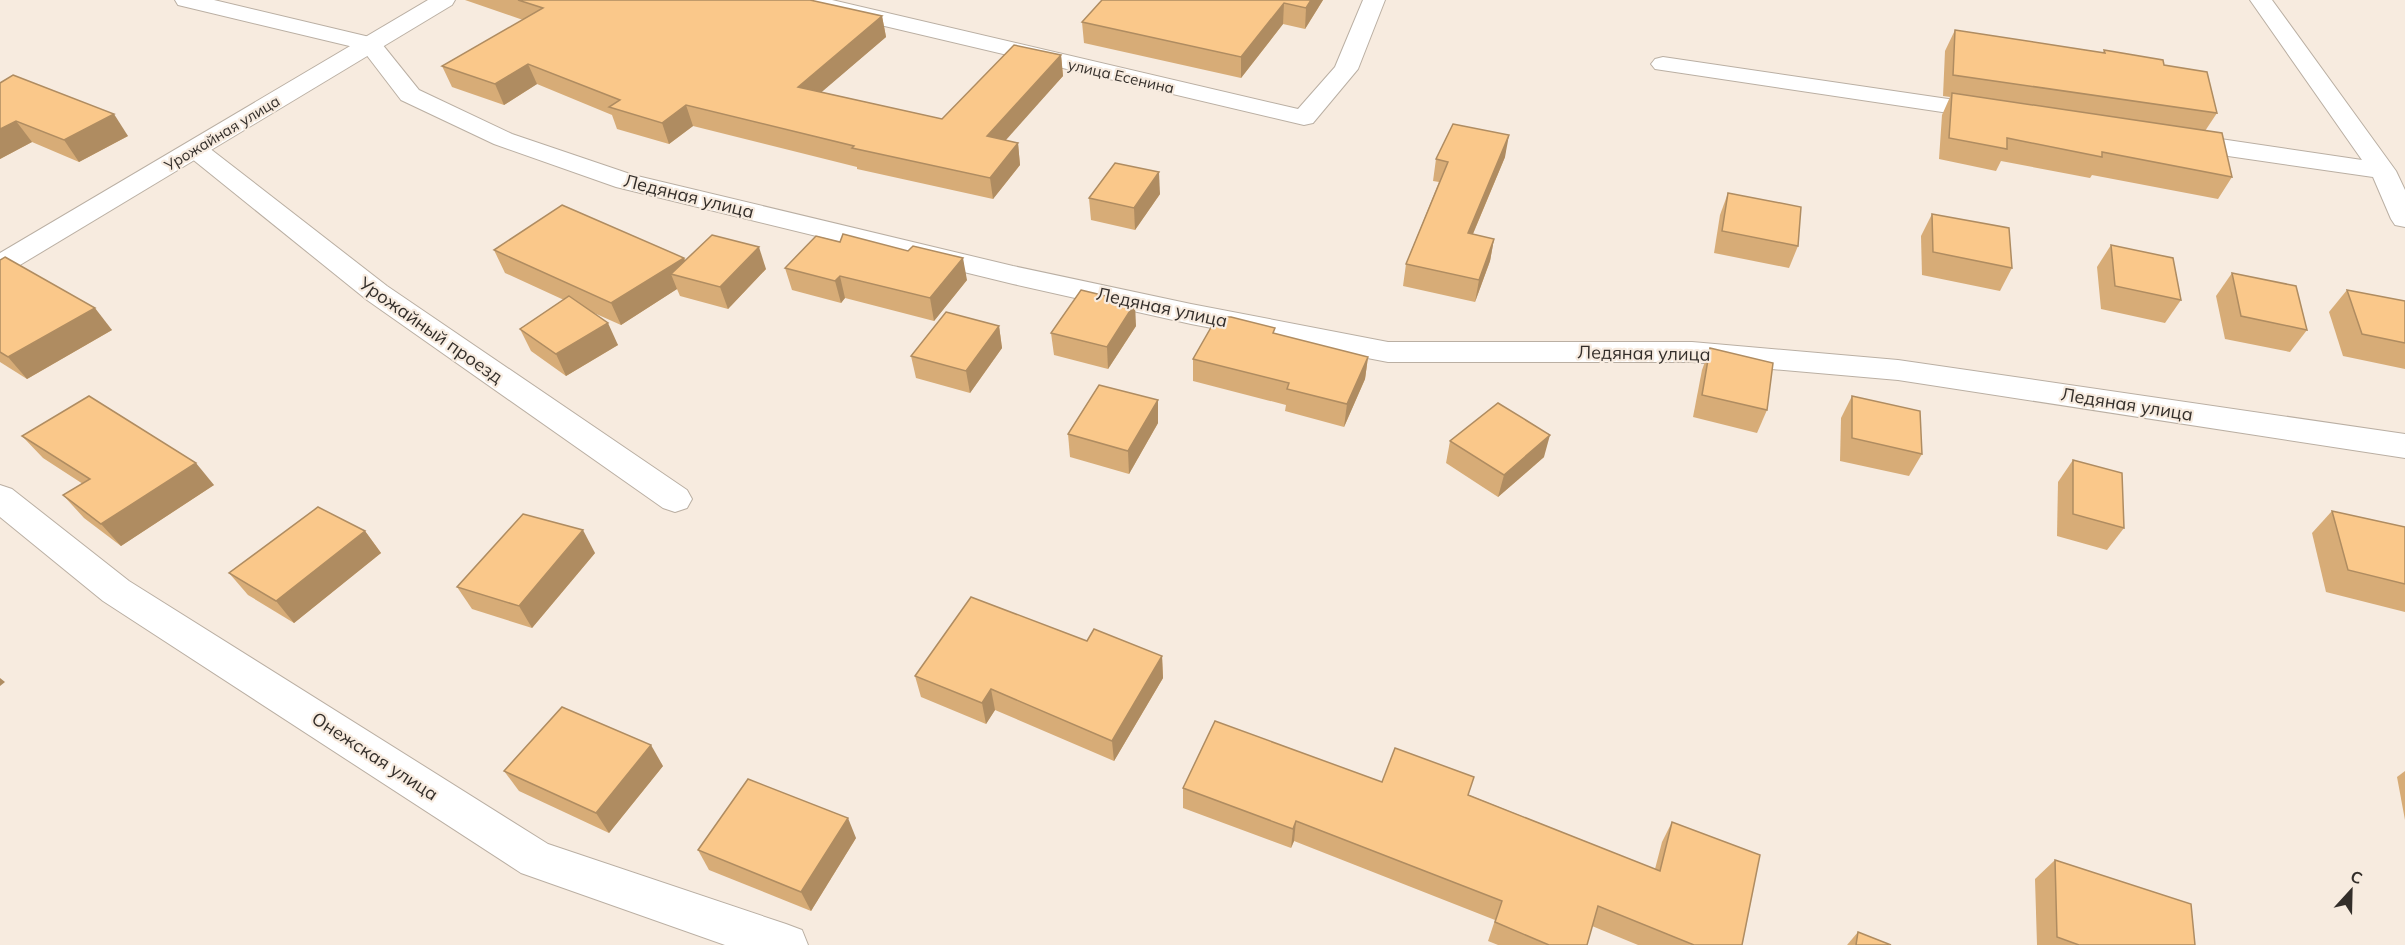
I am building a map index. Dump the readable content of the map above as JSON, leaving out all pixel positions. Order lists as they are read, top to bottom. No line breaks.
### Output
{"streets":{"street":["улица Есенина","Урожайная улица","Ледяная улица","Урожайный проезд","Онежская улица"]},"crossings":[["Урожайная улица","Ледяная улица"],["Урожайная улица","Урожайный проезд"]],"north":"top"}
